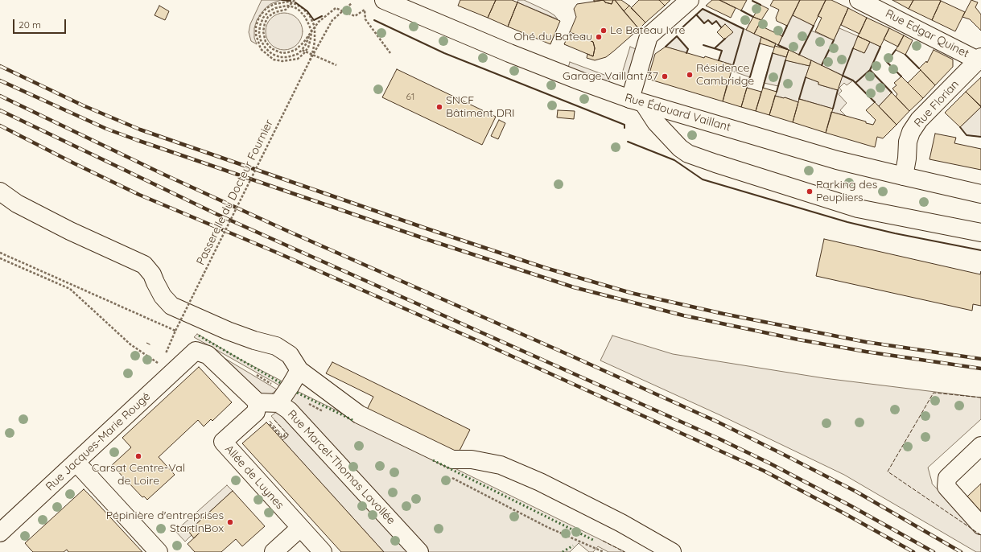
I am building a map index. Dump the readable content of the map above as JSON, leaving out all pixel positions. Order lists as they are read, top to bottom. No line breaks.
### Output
{"streets":{"street":["Rue Edgar Quinet","Rue Florian","Rue Édouard Vaillant","Rue Jacques-Marie Rougé","Rue Marcel-Thomas Lavollée","Allée de Luynes"],"path":["Passerelle du Docteur Fournier"]},"crossings":[["Rue Edgar Quinet","Rue Florian"],["Rue Florian","Rue Édouard Vaillant"],["Rue Jacques-Marie Rougé","Rue Marcel-Thomas Lavollée"],["Rue Jacques-Marie Rougé","Allée de Luynes"],["Rue Marcel-Thomas Lavollée","Allée de Luynes"]],"places":["Le Bateau Ivre","Ohé du Bateau","Résidence Cambridge","Garage Vaillant 37","SNCF Bâtiment DRI","Parking des Peupliers","Carsat Centre-Val de Loire","Pépinière d'entreprises StartInBox"],"house_numbers":["61"],"scale_bar":"20 m"}
